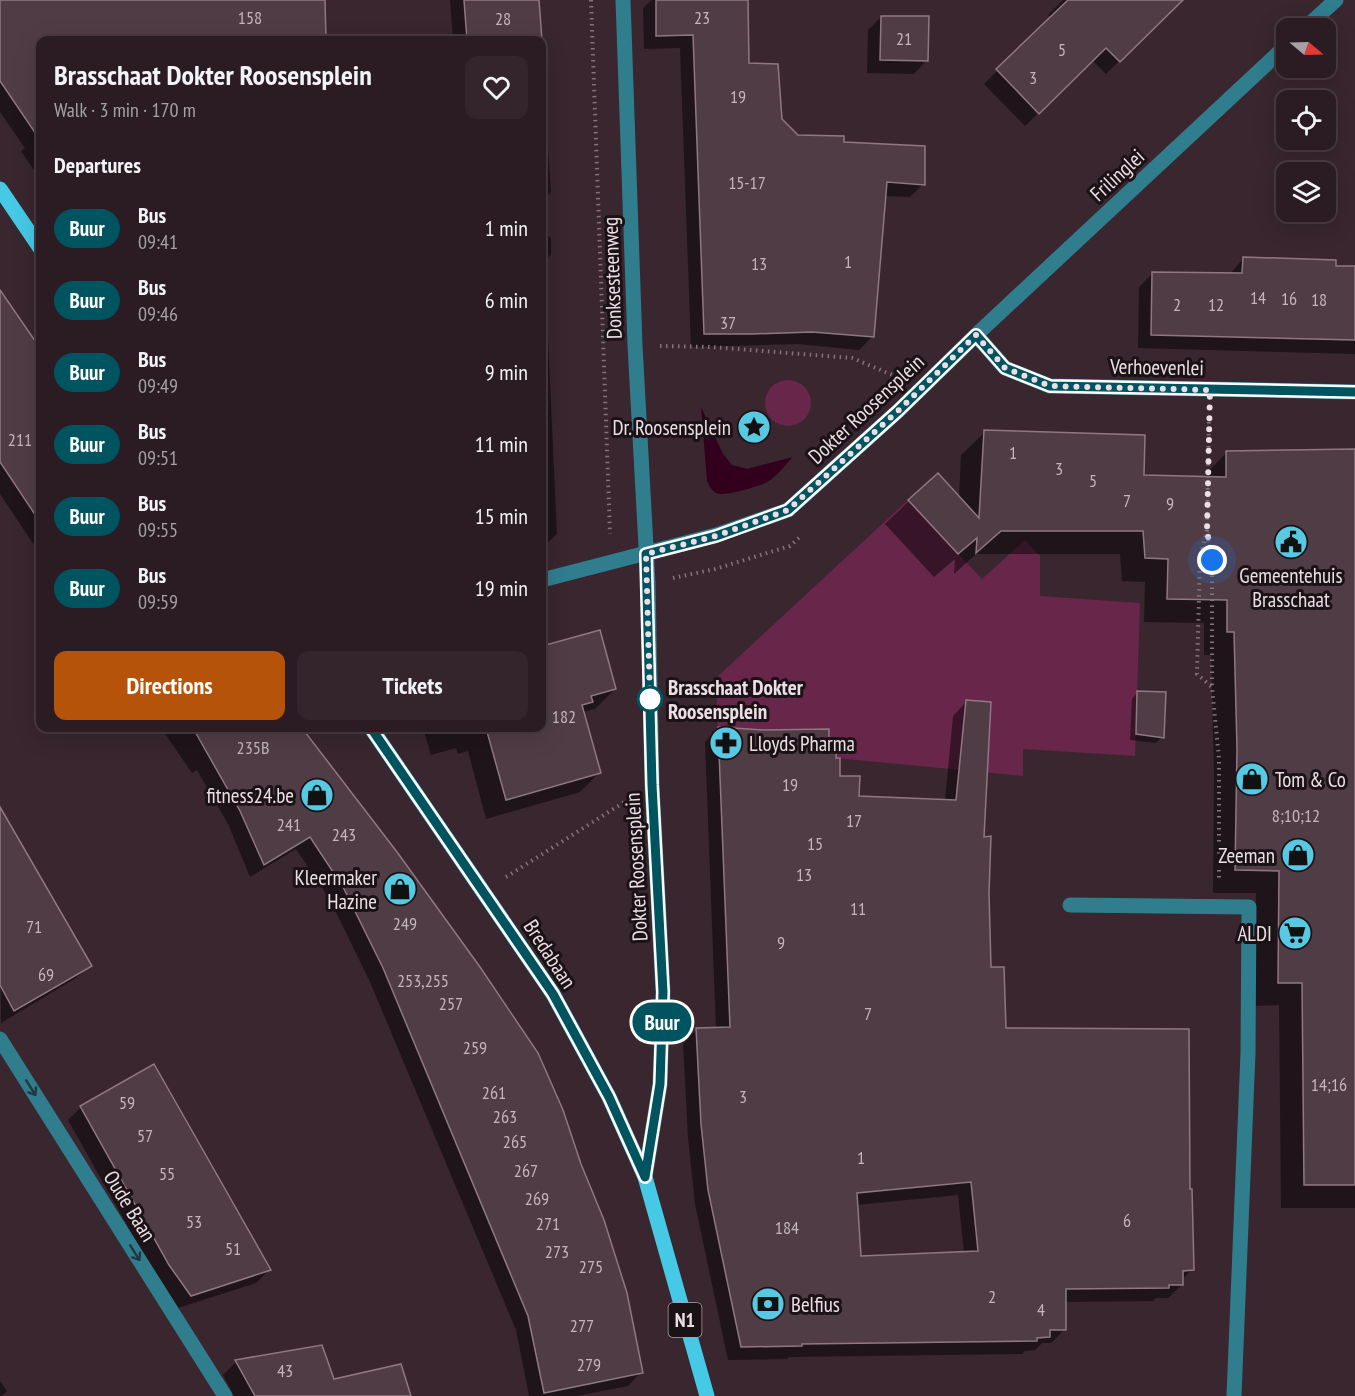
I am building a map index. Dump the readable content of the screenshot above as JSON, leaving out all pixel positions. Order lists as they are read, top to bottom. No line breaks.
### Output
{"streets":{"main road":["Bredabaan","N1"],"street":["Frilinglei","Donksesteenweg","Verhoevenlei","Dokter Roosensplein","Oude Baan"]},"crossings":[["Frilinglei","Verhoevenlei"],["Frilinglei","Dokter Roosensplein"],["Donksesteenweg","Dokter Roosensplein"],["Verhoevenlei","Dokter Roosensplein"],["Dokter Roosensplein","Bredabaan"]],"one_way":["Oude Baan"],"places":{"place":["Dr. Roosensplein"],"public building":["Gemeentehuis Brasschaat"],"other":["Brasschaat Dokter Roosensplein"],"pharmacy":["Lloyds Pharma"],"shop":["Tom & Co","fitness24.be","Zeeman","Kleermaker Hazine"],"supermarket":["ALDI"],"bank":["Belfius"]},"lines":["bus line Buur"],"house_numbers":["158","23","28","21","5","3","19","15-17","1","13","14","16","18","2","12","37","211","1","3","5","7","9","182","235B","19","8;10;12","17","241","243","15","13","11","249","71","9","69","253,255","257","7","259","14;16","261","3","59","263","57","265","1","267","55","269","6","53","271","184","51","273","275","2","4","277","279","43"],"north":"right","page":{"on_map":"Buur","heading":[["Brasschaat Dokter Roosensplein","Walk · 3 min · 170 m"],"Departures"],"list":[{"mark":"Buur","name":"Bus","note":"09:41","value":"1 min"},{"mark":"Buur","name":"Bus","note":"09:46","value":"6 min"},{"mark":"Buur","name":"Bus","note":"09:49","value":"9 min"},{"mark":"Buur","name":"Bus","note":"09:51","value":"11 min"},{"mark":"Buur","name":"Bus","note":"09:55","value":"15 min"},{"mark":"Buur","name":"Bus","note":"09:59","value":"19 min"}],"buttons":["Directions","Tickets"]}}
